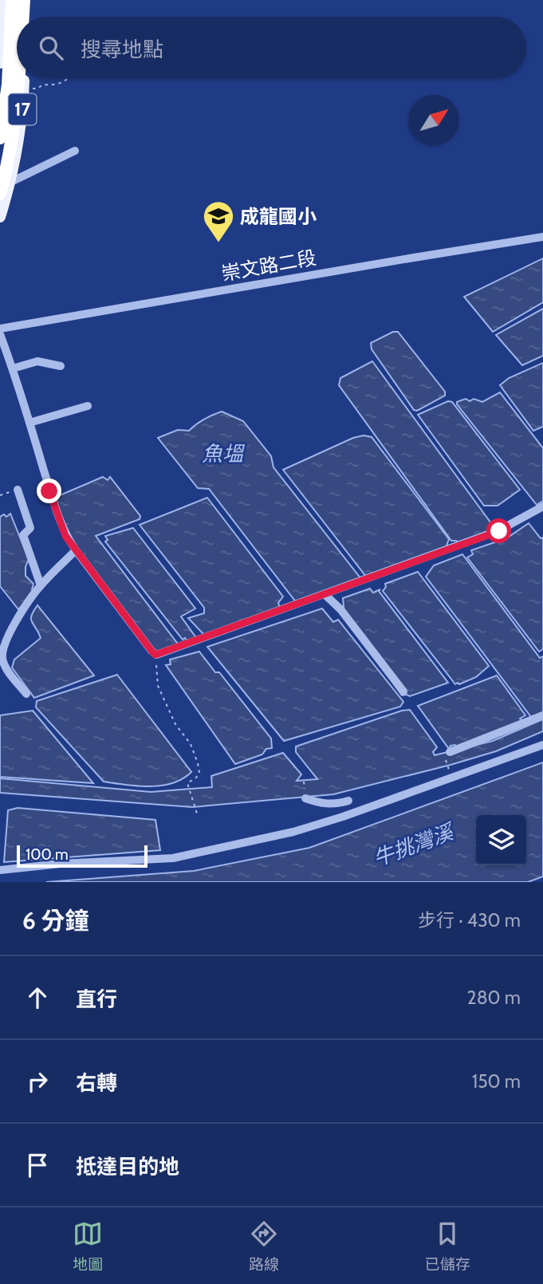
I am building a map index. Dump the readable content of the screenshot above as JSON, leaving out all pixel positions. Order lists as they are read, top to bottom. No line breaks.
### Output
{"streets":{"main road":["17"],"street":["崇文路二段"]},"water":["魚塭","牛挑灣溪"],"places":{"school or university":["成龍國小"]},"scale_bar":"100 m","north":"top right","page":{"search":"搜尋地點","scale":"100 m","heading":["6 分鐘","步行 · 430 m"],"list":[["直行","280 m"],["右轉","150 m"],"抵達目的地"],"nav":["地圖","路線","已儲存"]}}
